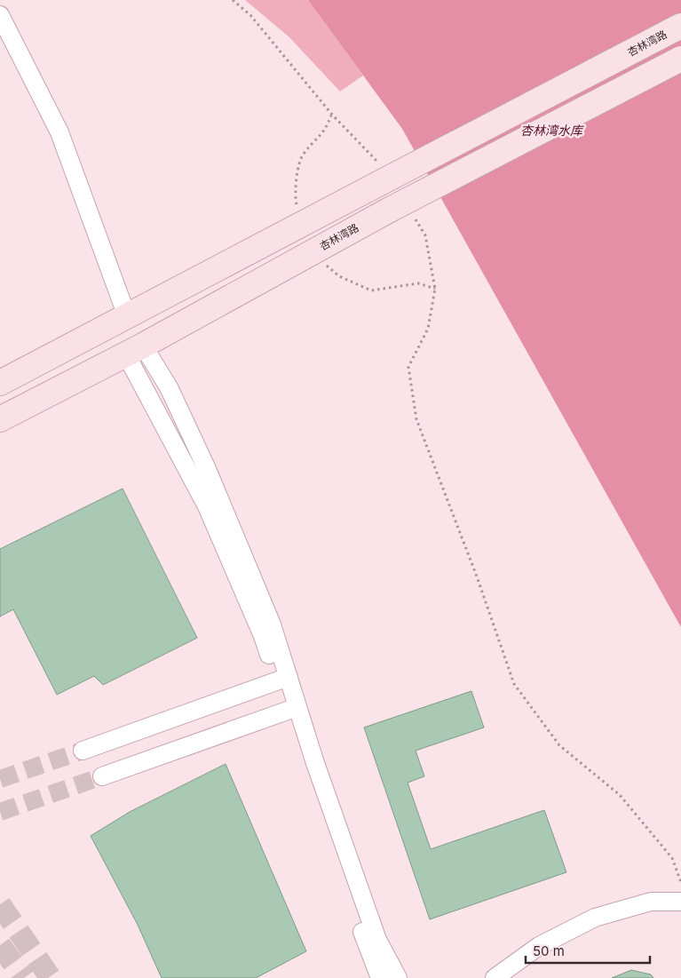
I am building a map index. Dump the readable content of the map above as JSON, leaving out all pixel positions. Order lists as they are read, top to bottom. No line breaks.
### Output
{"streets":{"main road":["杏林湾路"]},"water":["杏林湾水库"],"scale_bar":"50 m"}
